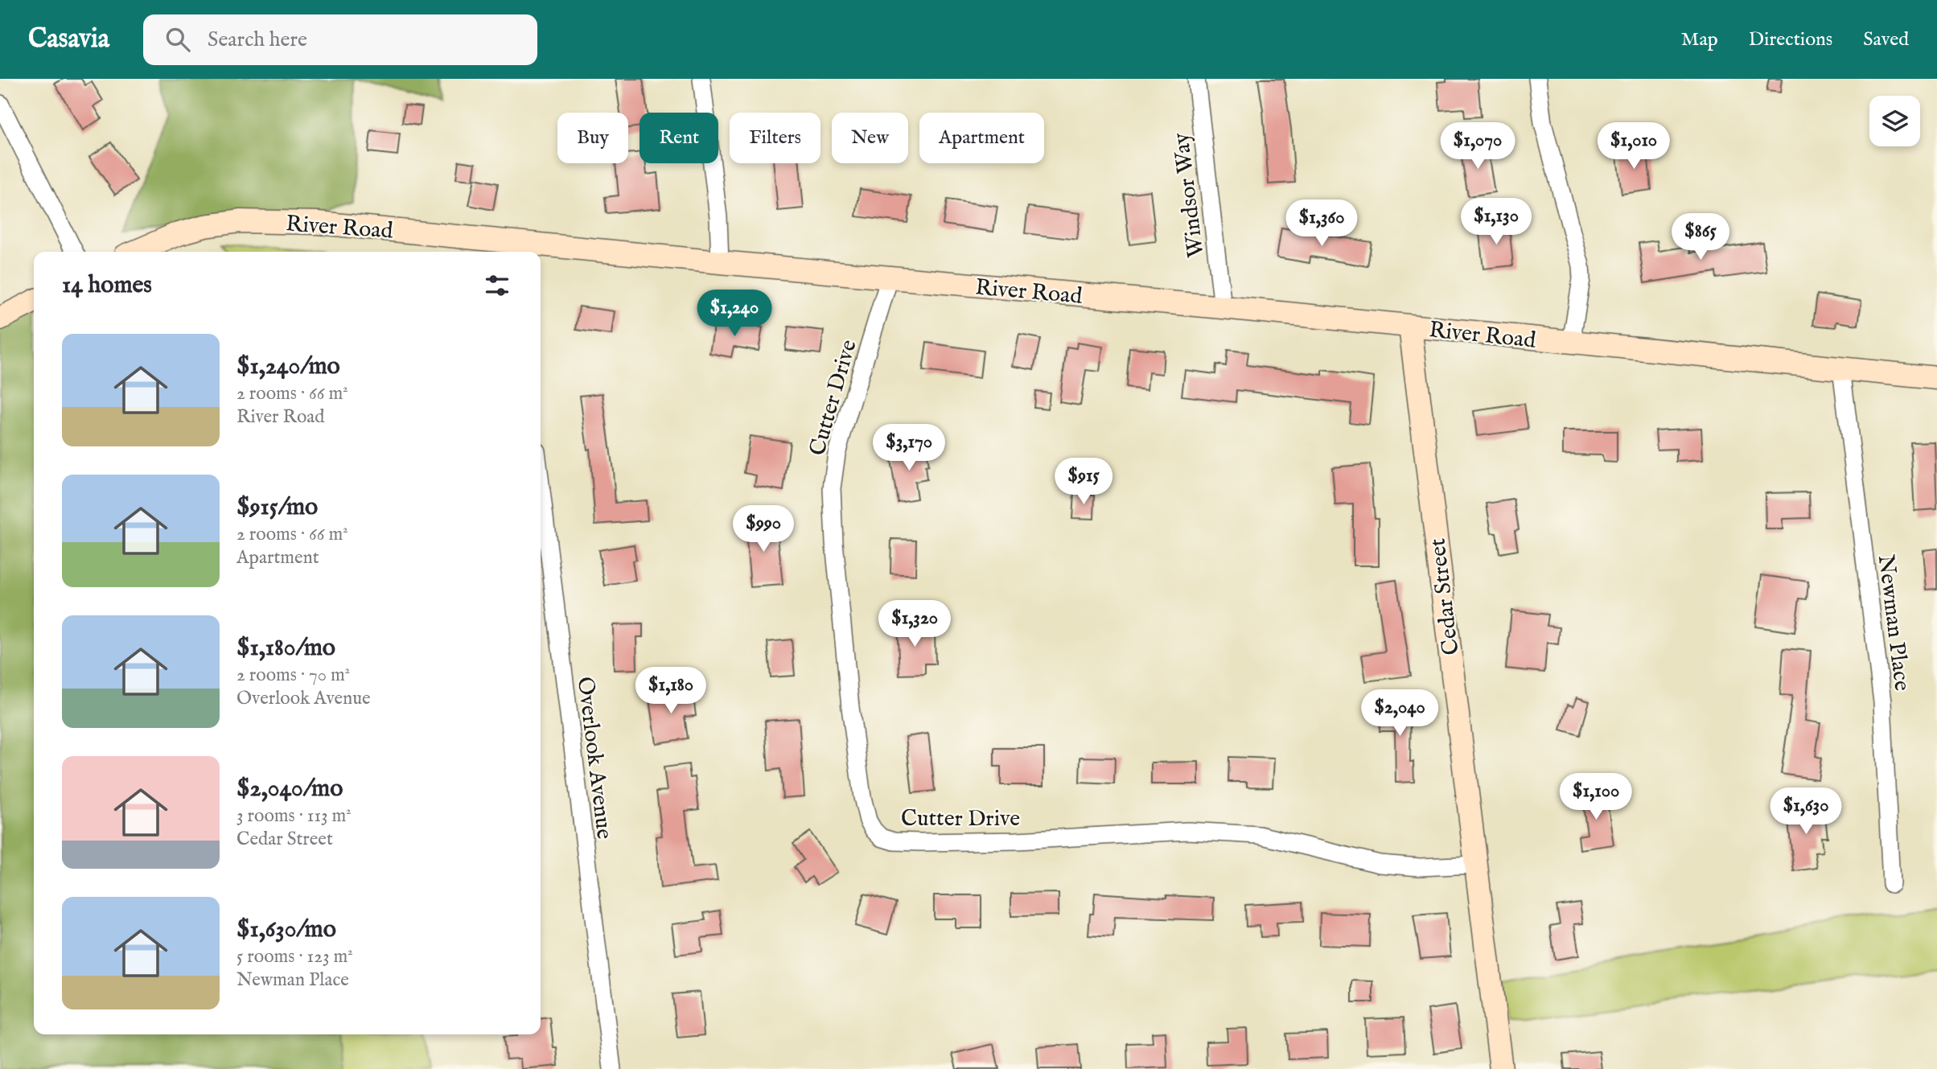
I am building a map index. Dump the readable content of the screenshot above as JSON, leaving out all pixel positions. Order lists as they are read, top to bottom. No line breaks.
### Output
{"streets":{"street":["Windsor Way","River Road","Cutter Drive","Cedar Street","Newman Place","Overlook Avenue"]},"crossings":[["Windsor Way","River Road"],["River Road","Cutter Drive"],["River Road","Cedar Street"],["River Road","Newman Place"],["Cutter Drive","Cedar Street"]],"page":{"header":"Casavia","search":"Search here","nav":["Map","Directions","Saved"],"chip":["Buy","Rent","Filters","New","Apartment"],"price":["$1,070","$1,010","$1,130","$1,360","$865","$1,240","$3,170","$915","$990","$1,320","$1,180","$2,040","$1,100","$1,630"],"heading":"14 homes","list":[{"name":"$1,240/mo","note":"2 rooms · 66 m² · River Road"},{"name":"$915/mo","note":"2 rooms · 66 m² · Apartment"},{"name":"$1,180/mo","note":"2 rooms · 70 m² · Overlook Avenue"},{"name":"$2,040/mo","note":"3 rooms · 113 m² · Cedar Street"},{"name":"$1,630/mo","note":"5 rooms · 123 m² · Newman Place"}]}}
